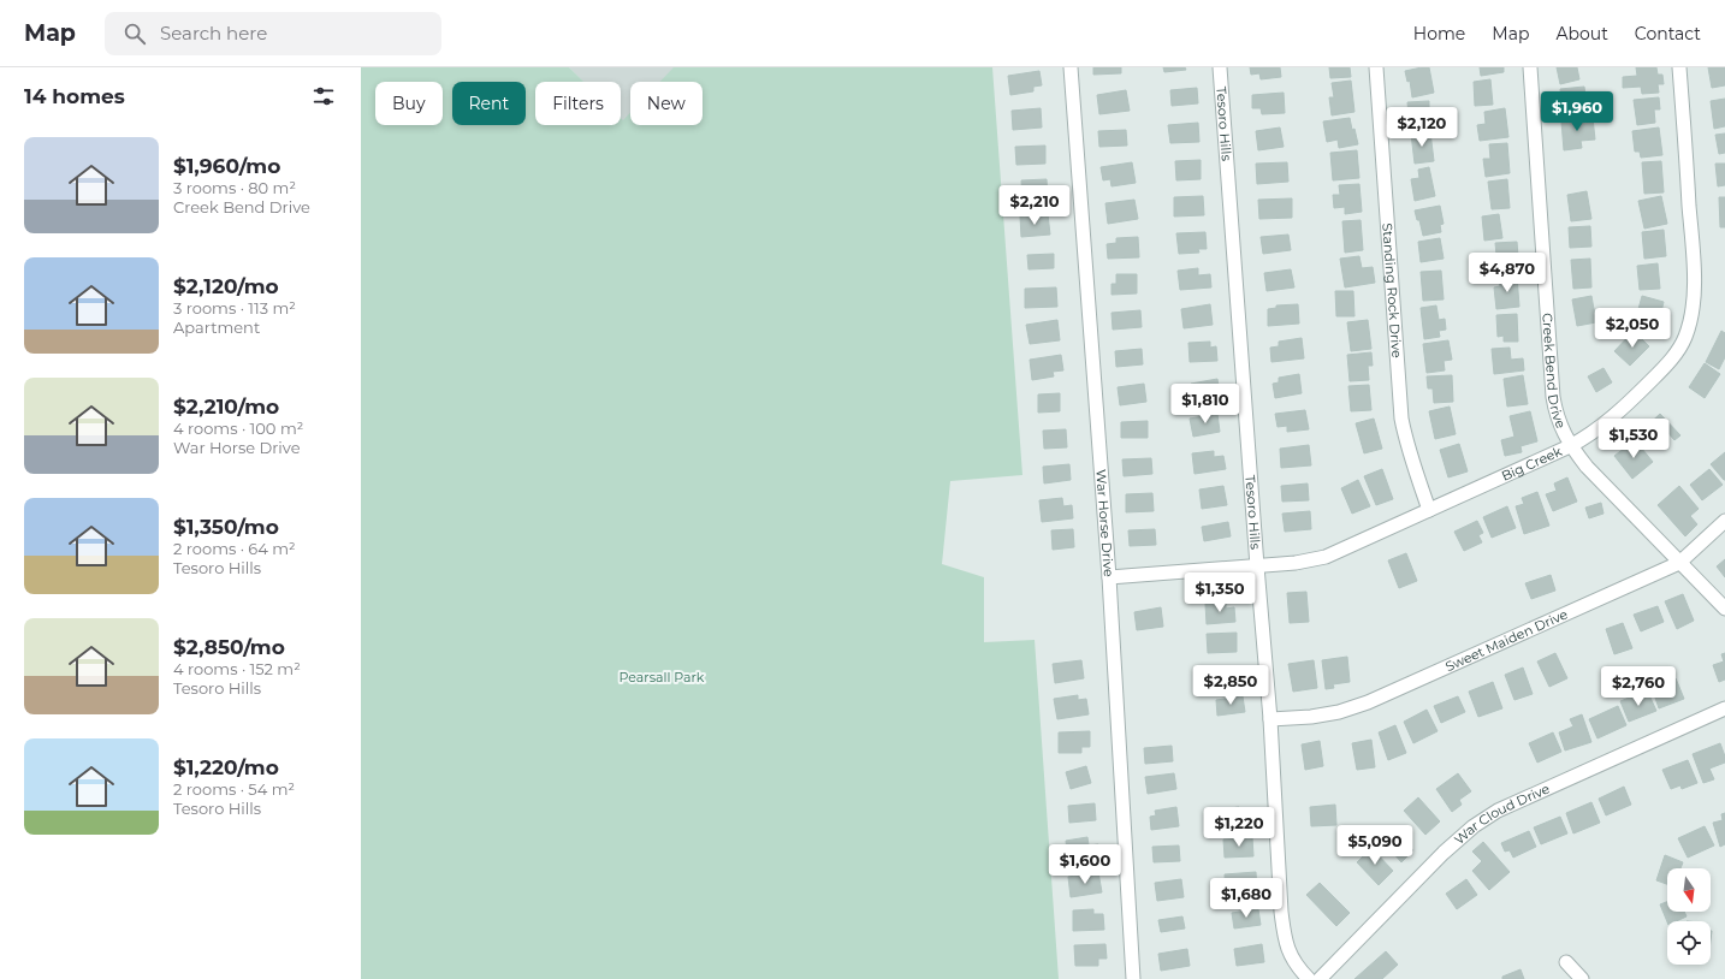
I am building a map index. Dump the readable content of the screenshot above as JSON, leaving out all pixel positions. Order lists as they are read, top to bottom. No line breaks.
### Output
{"streets":{"street":["Tesoro Hills","Standing Rock Drive","Creek Bend Drive","Big Creek","War Horse Drive","Sweet Maiden Drive","War Cloud Drive"]},"crossings":[["Tesoro Hills","Big Creek"],["Tesoro Hills","Sweet Maiden Drive"],["Standing Rock Drive","Big Creek"],["Creek Bend Drive","Big Creek"],["Creek Bend Drive","Sweet Maiden Drive"],["Big Creek","War Horse Drive"]],"parks":["Pearsall Park"],"north":"bottom","page":{"header":"Map","search":"Search here","nav":["Home","Map","About","Contact"],"heading":"14 homes","chip":["Buy","Rent","Filters","New"],"price":["$1,960","$2,120","$2,210","$4,870","$2,050","$1,810","$1,530","$1,350","$2,850","$2,760","$1,220","$5,090","$1,600","$1,680"],"list":[{"name":"$1,960/mo","note":"3 rooms · 80 m² · Creek Bend Drive"},{"name":"$2,120/mo","note":"3 rooms · 113 m² · Apartment"},{"name":"$2,210/mo","note":"4 rooms · 100 m² · War Horse Drive"},{"name":"$1,350/mo","note":"2 rooms · 64 m² · Tesoro Hills"},{"name":"$2,850/mo","note":"4 rooms · 152 m² · Tesoro Hills"},{"name":"$1,220/mo","note":"2 rooms · 54 m² · Tesoro Hills"}]}}
